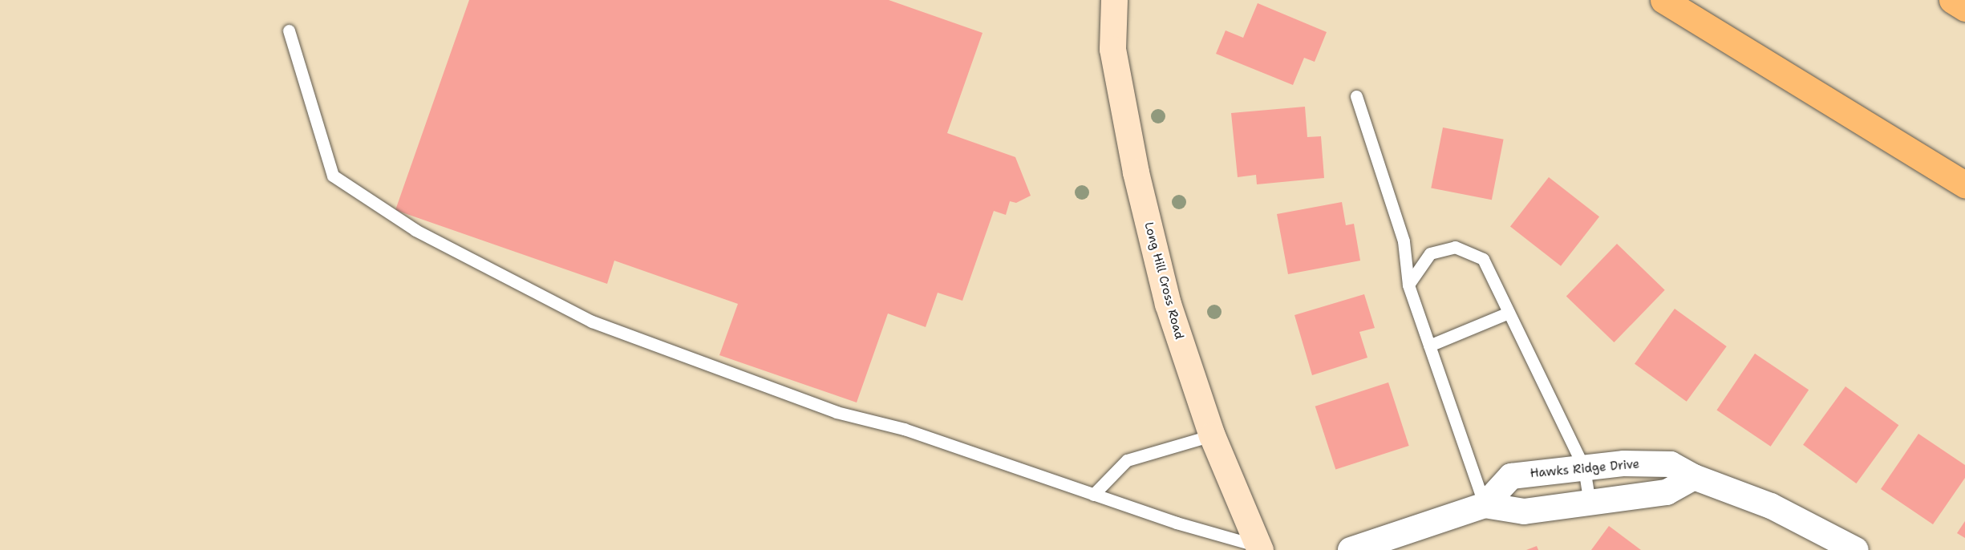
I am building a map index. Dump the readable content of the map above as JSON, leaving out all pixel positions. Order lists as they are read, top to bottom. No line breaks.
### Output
{"streets":{"street":["Long Hill Cross Road","Hawks Ridge Drive"]}}
